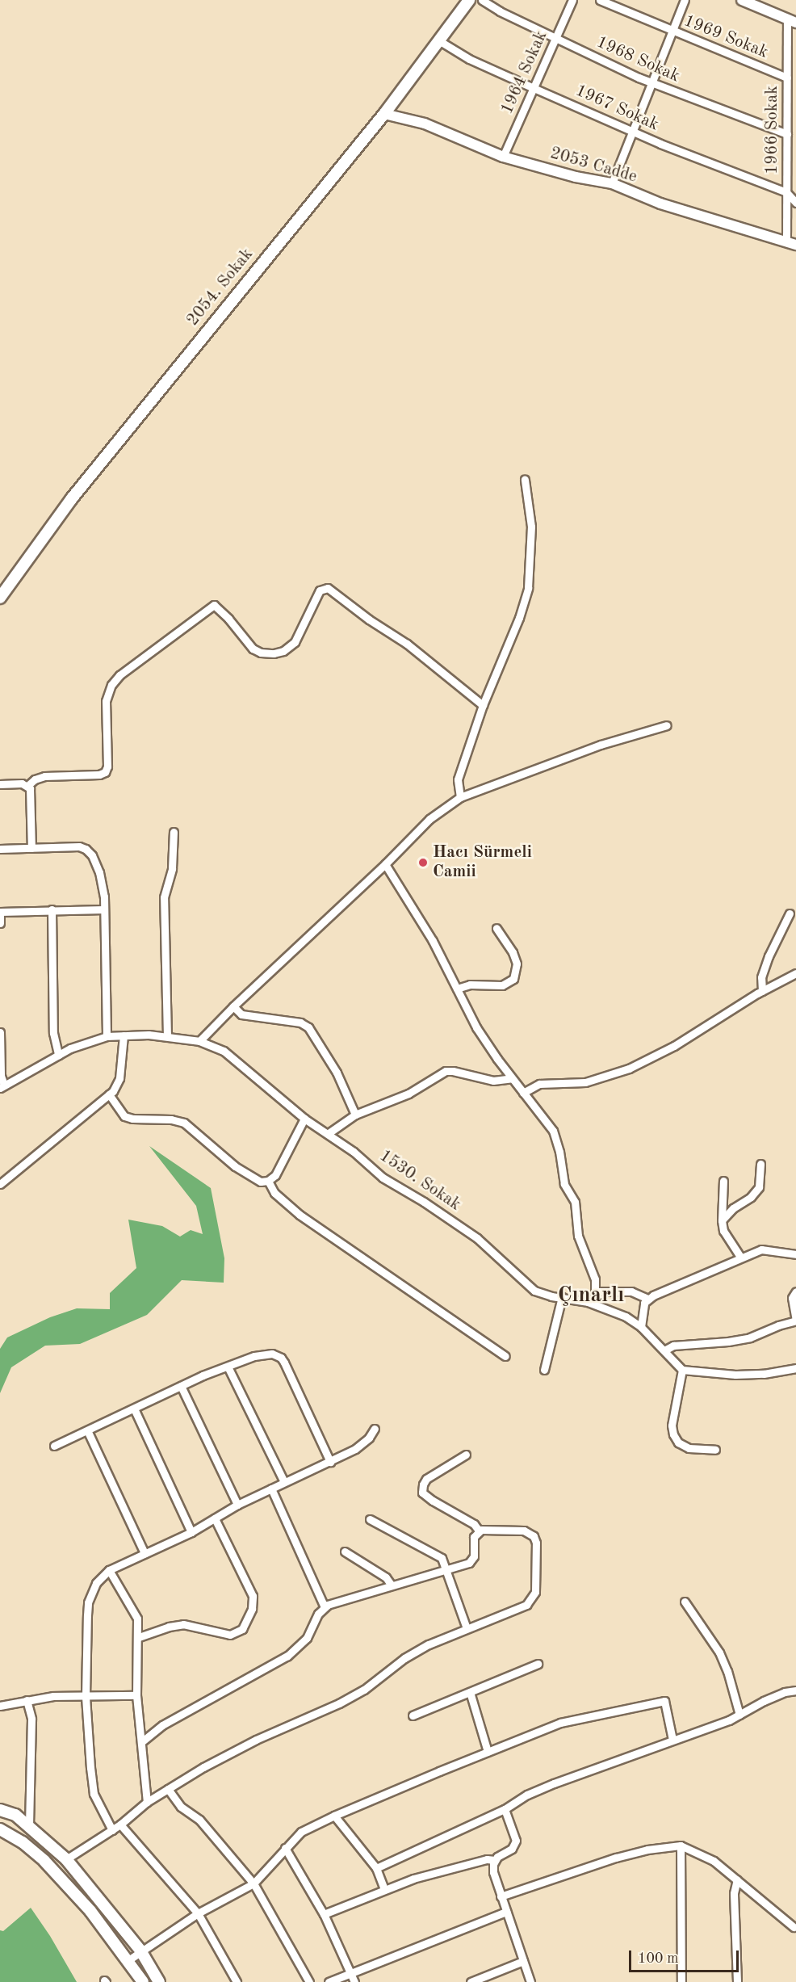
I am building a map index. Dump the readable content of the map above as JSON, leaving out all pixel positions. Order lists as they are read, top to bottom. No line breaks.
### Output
{"streets":{"main road":["2054. Sokak"],"street":["1969 Sokak","1968 Sokak","1964 Sokak","1967 Sokak","1966 Sokak","2053 Cadde","1530. Sokak"]},"crossings":[["1969 Sokak","1966 Sokak"],["1968 Sokak","1964 Sokak"],["1968 Sokak","1966 Sokak"],["1964 Sokak","1967 Sokak"],["1964 Sokak","2053 Cadde"],["1967 Sokak","1966 Sokak"],["1967 Sokak","2054. Sokak"],["1966 Sokak","2053 Cadde"],["2053 Cadde","2054. Sokak"]],"districts":["Çınarlı"],"places":["Hacı Sürmeli Camii"],"scale_bar":"100 m"}
